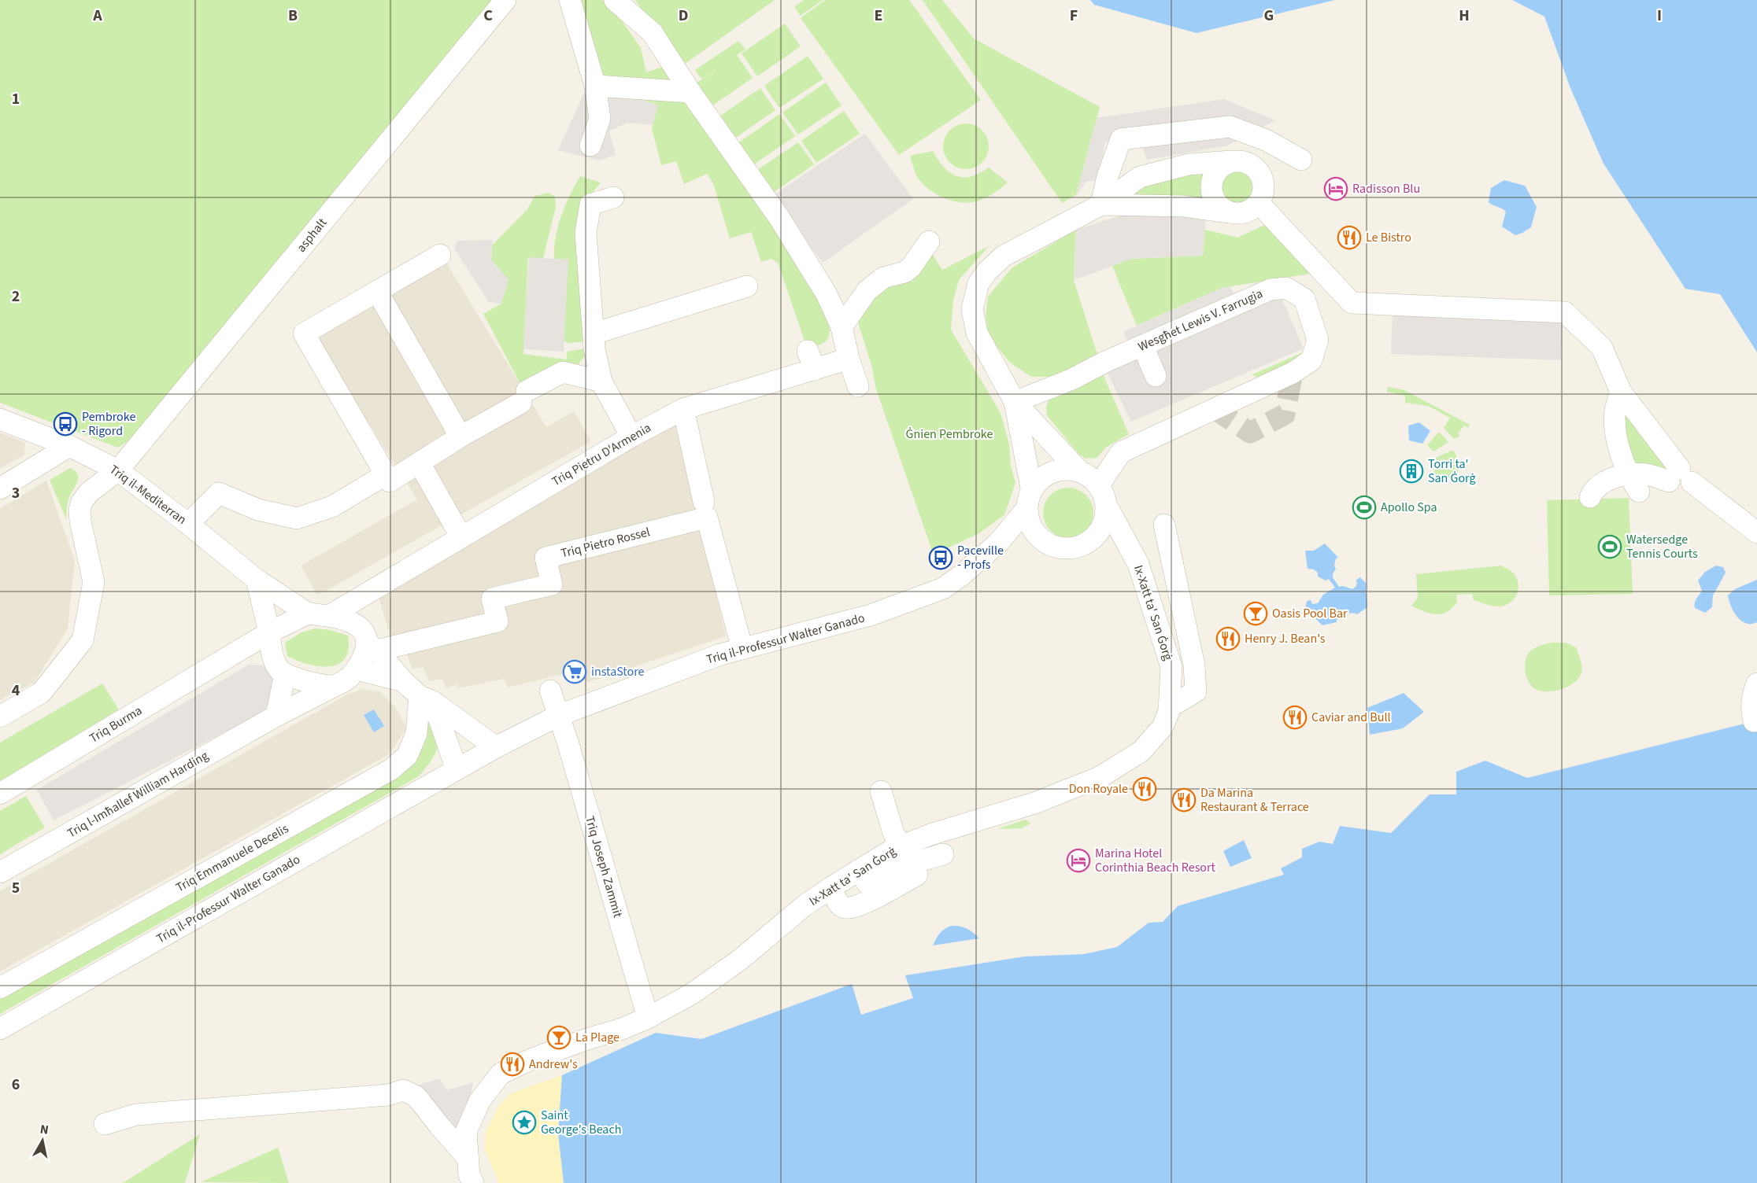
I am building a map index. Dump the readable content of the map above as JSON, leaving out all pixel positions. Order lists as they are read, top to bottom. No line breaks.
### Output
{"streets":{"street":["asphalt","Wesgħet Lewis V. Farrugia","Triq Pietru D'Armenia","Triq il-Mediterran","Triq Pietro Rossel","Ix-Xatt ta' San Ġorġ","Triq il-Professur Walter Ganado","Triq Burma","Triq l-Imħallef William Harding","Triq Emmanuele Decelis","Triq Joseph Zammit"]},"crossings":[["asphalt","Triq il-Mediterran"],["Wesgħet Lewis V. Farrugia","Ix-Xatt ta' San Ġorġ"],["Wesgħet Lewis V. Farrugia","Triq il-Professur Walter Ganado"],["Triq Pietru D'Armenia","Triq il-Mediterran"],["Triq Pietru D'Armenia","Triq Pietro Rossel"],["Triq Pietru D'Armenia","Triq Burma"],["Triq Pietru D'Armenia","Triq l-Imħallef William Harding"],["Triq il-Mediterran","Triq Pietro Rossel"],["Triq il-Mediterran","Triq Burma"],["Triq il-Mediterran","Triq l-Imħallef William Harding"],["Triq Pietro Rossel","Triq il-Professur Walter Ganado"],["Triq Pietro Rossel","Triq Burma"],["Triq Pietro Rossel","Triq l-Imħallef William Harding"],["Ix-Xatt ta' San Ġorġ","Triq il-Professur Walter Ganado"],["Ix-Xatt ta' San Ġorġ","Triq Joseph Zammit"],["Triq il-Professur Walter Ganado","Triq Joseph Zammit"],["Triq Burma","Triq l-Imħallef William Harding"]],"parks":["Ġnien Pembroke"],"places":{"hotel":["Radisson Blu","Marina Hotel Corinthia Beach Resort"],"restaurant":["Le Bistro","Henry J. Bean's","Caviar and Bull","Don Royale","Da Marina Restaurant & Terrace","Andrew's"],"bus stop":["Pembroke - Rigord","Paceville - Profs"],"building":["Torri ta' San Ġorġ"],"sports":["Apollo Spa","Watersedge Tennis Courts"],"bar":["Oasis Pool Bar","La Plage"],"supermarket":["instaStore"],"place":["Saint George's Beach"]},"north":"top","grid":{"columns":["A","B","C","D","E","F","G","H","I"],"rows":["1","2","3","4","5","6"]}}
